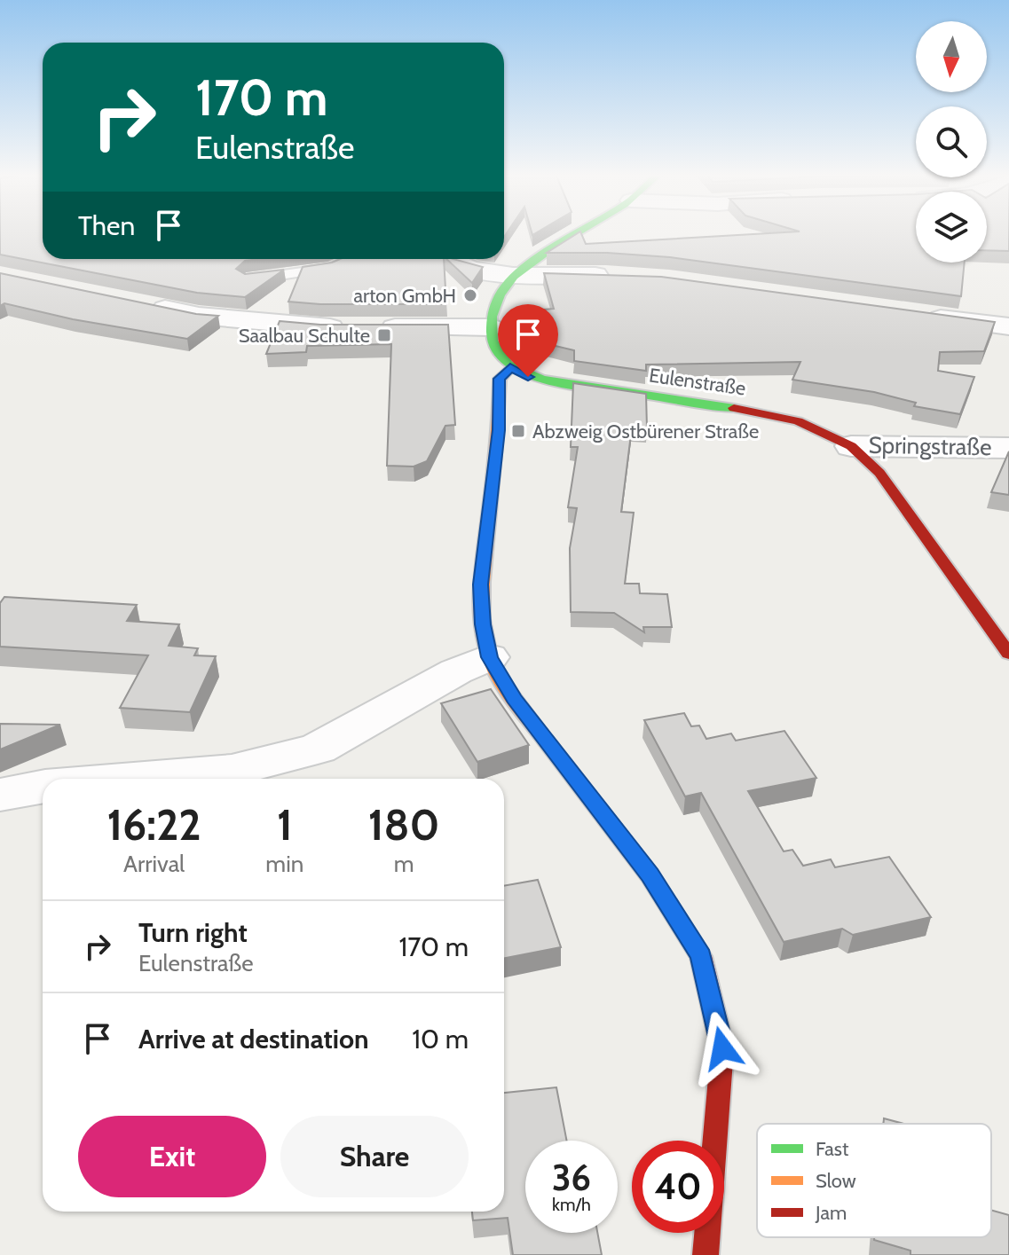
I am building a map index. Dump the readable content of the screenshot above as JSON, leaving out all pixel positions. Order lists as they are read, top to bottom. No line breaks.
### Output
{"streets":{"main road":["Eulenstraße"],"street":["Springstraße"]},"crossings":[["Eulenstraße","Springstraße"]],"places":{"other":["arton GmbH"],"transit":["Saalbau Schulte","Abzweig Ostbürener Straße"]},"legend":["Fast","Slow","Jam"],"north":"bottom","page":{"turn":["170 m","Eulenstraße"],"then":"Then","eta":["16:22","Arrival","1","min","180","m"],"list":[{"name":"Turn right","note":"Eulenstraße","value":"170 m"},{"name":"Arrive at destination","value":"10 m"}],"buttons":["Exit","Share"],"speed":"36 km/h","limit":"40"}}
